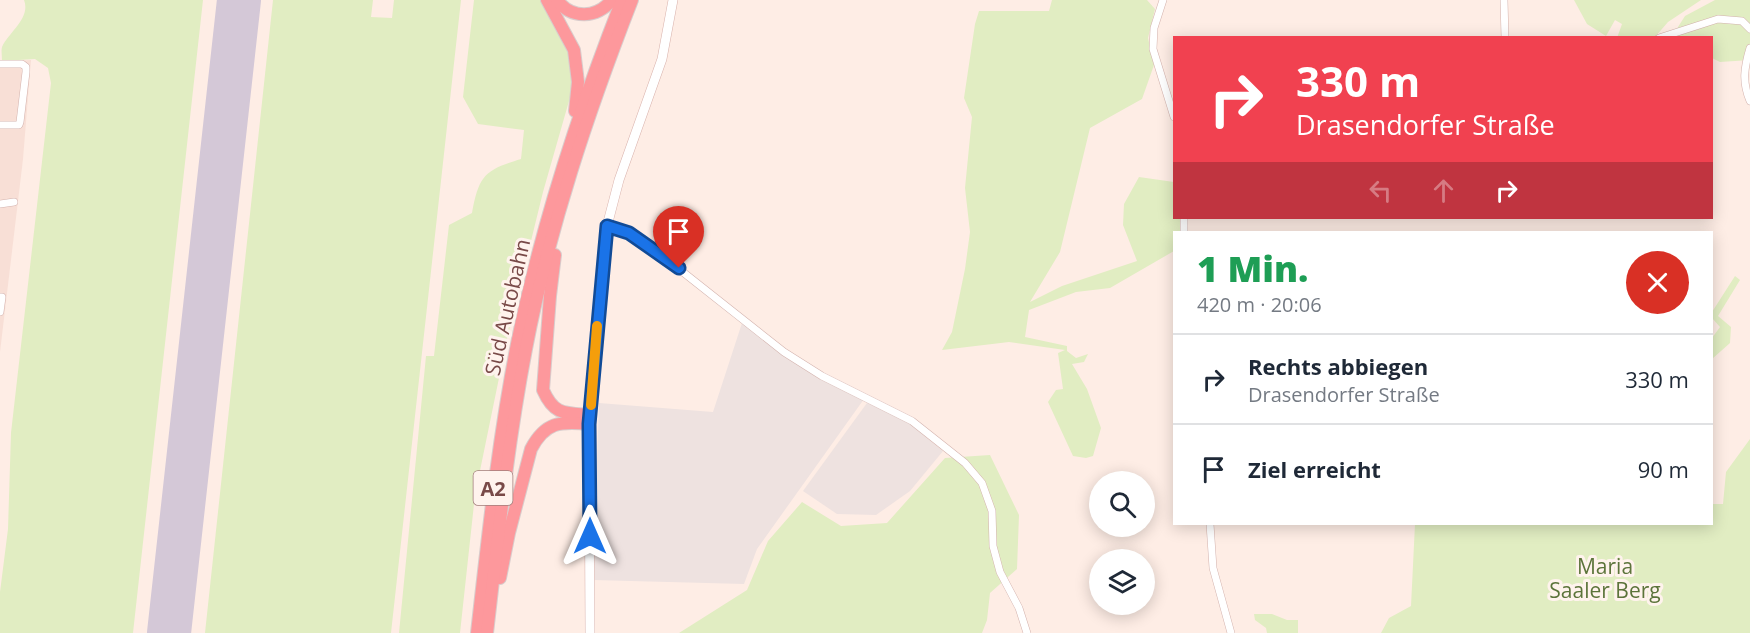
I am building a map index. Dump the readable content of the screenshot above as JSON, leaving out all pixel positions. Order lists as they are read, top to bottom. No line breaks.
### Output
{"streets":{"highway":["Süd Autobahn","A2"]},"parks":["Maria Saaler Berg"],"page":{"turn":["330 m","Drasendorfer Straße"],"heading":["1 Min.","420 m · 20:06"],"list":[{"name":"Rechts abbiegen","note":"Drasendorfer Straße","value":"330 m"},{"name":"Ziel erreicht","value":"90 m"}]}}
